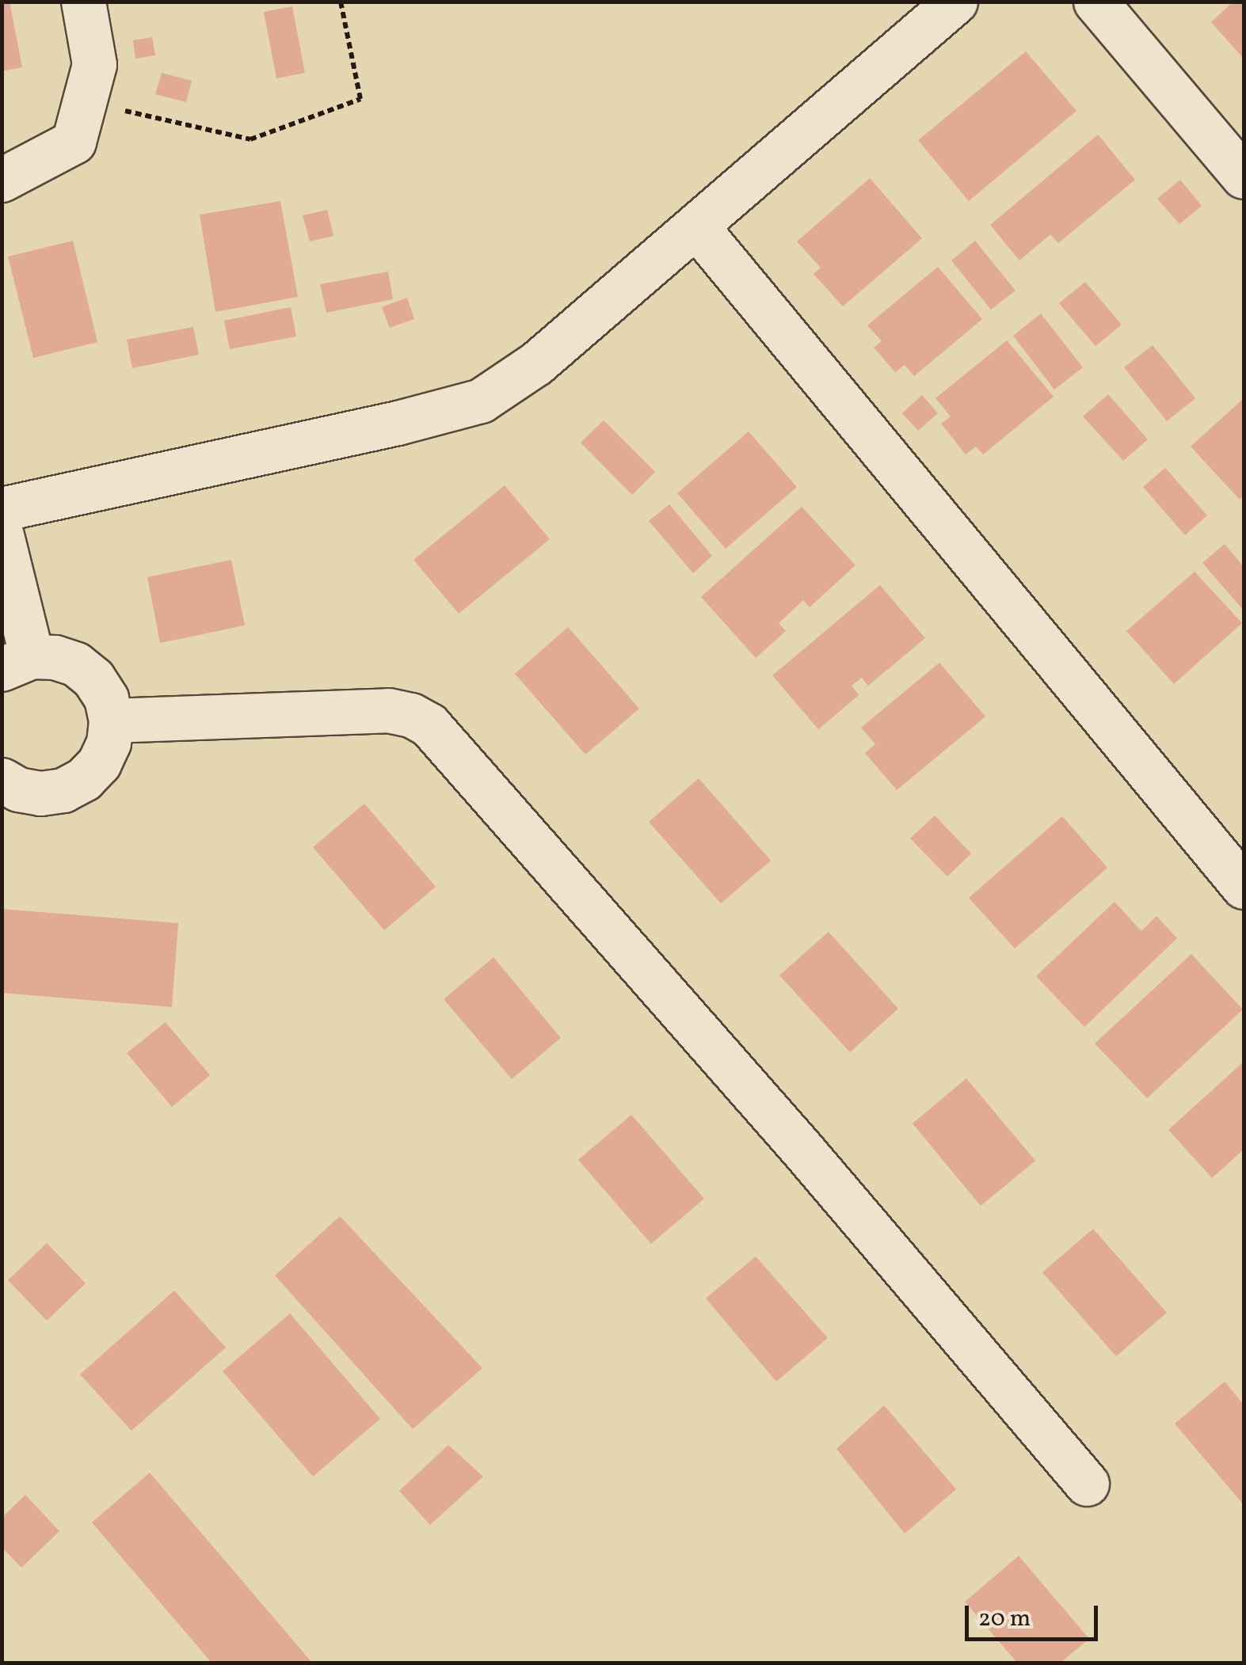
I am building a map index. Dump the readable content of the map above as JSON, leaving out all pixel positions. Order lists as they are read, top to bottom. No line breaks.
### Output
{"scale_bar":"20 m"}
